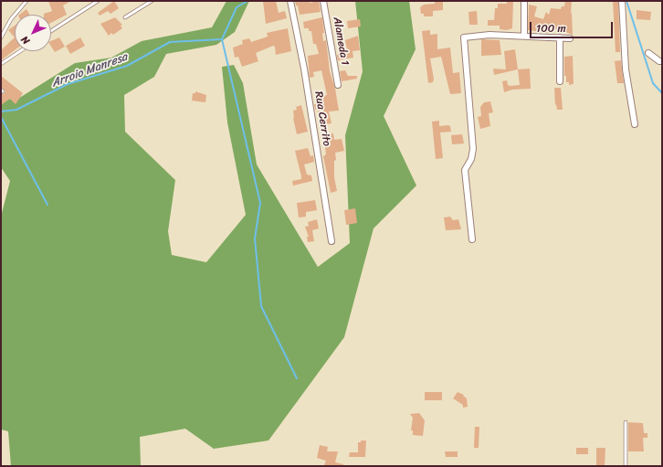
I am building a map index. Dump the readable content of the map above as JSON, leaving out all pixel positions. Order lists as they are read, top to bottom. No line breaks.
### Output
{"streets":{"street":["Alameda 1","Rua Cerrito"]},"water":["Arroio Manresa"],"scale_bar":"100 m","north":"bottom left"}
